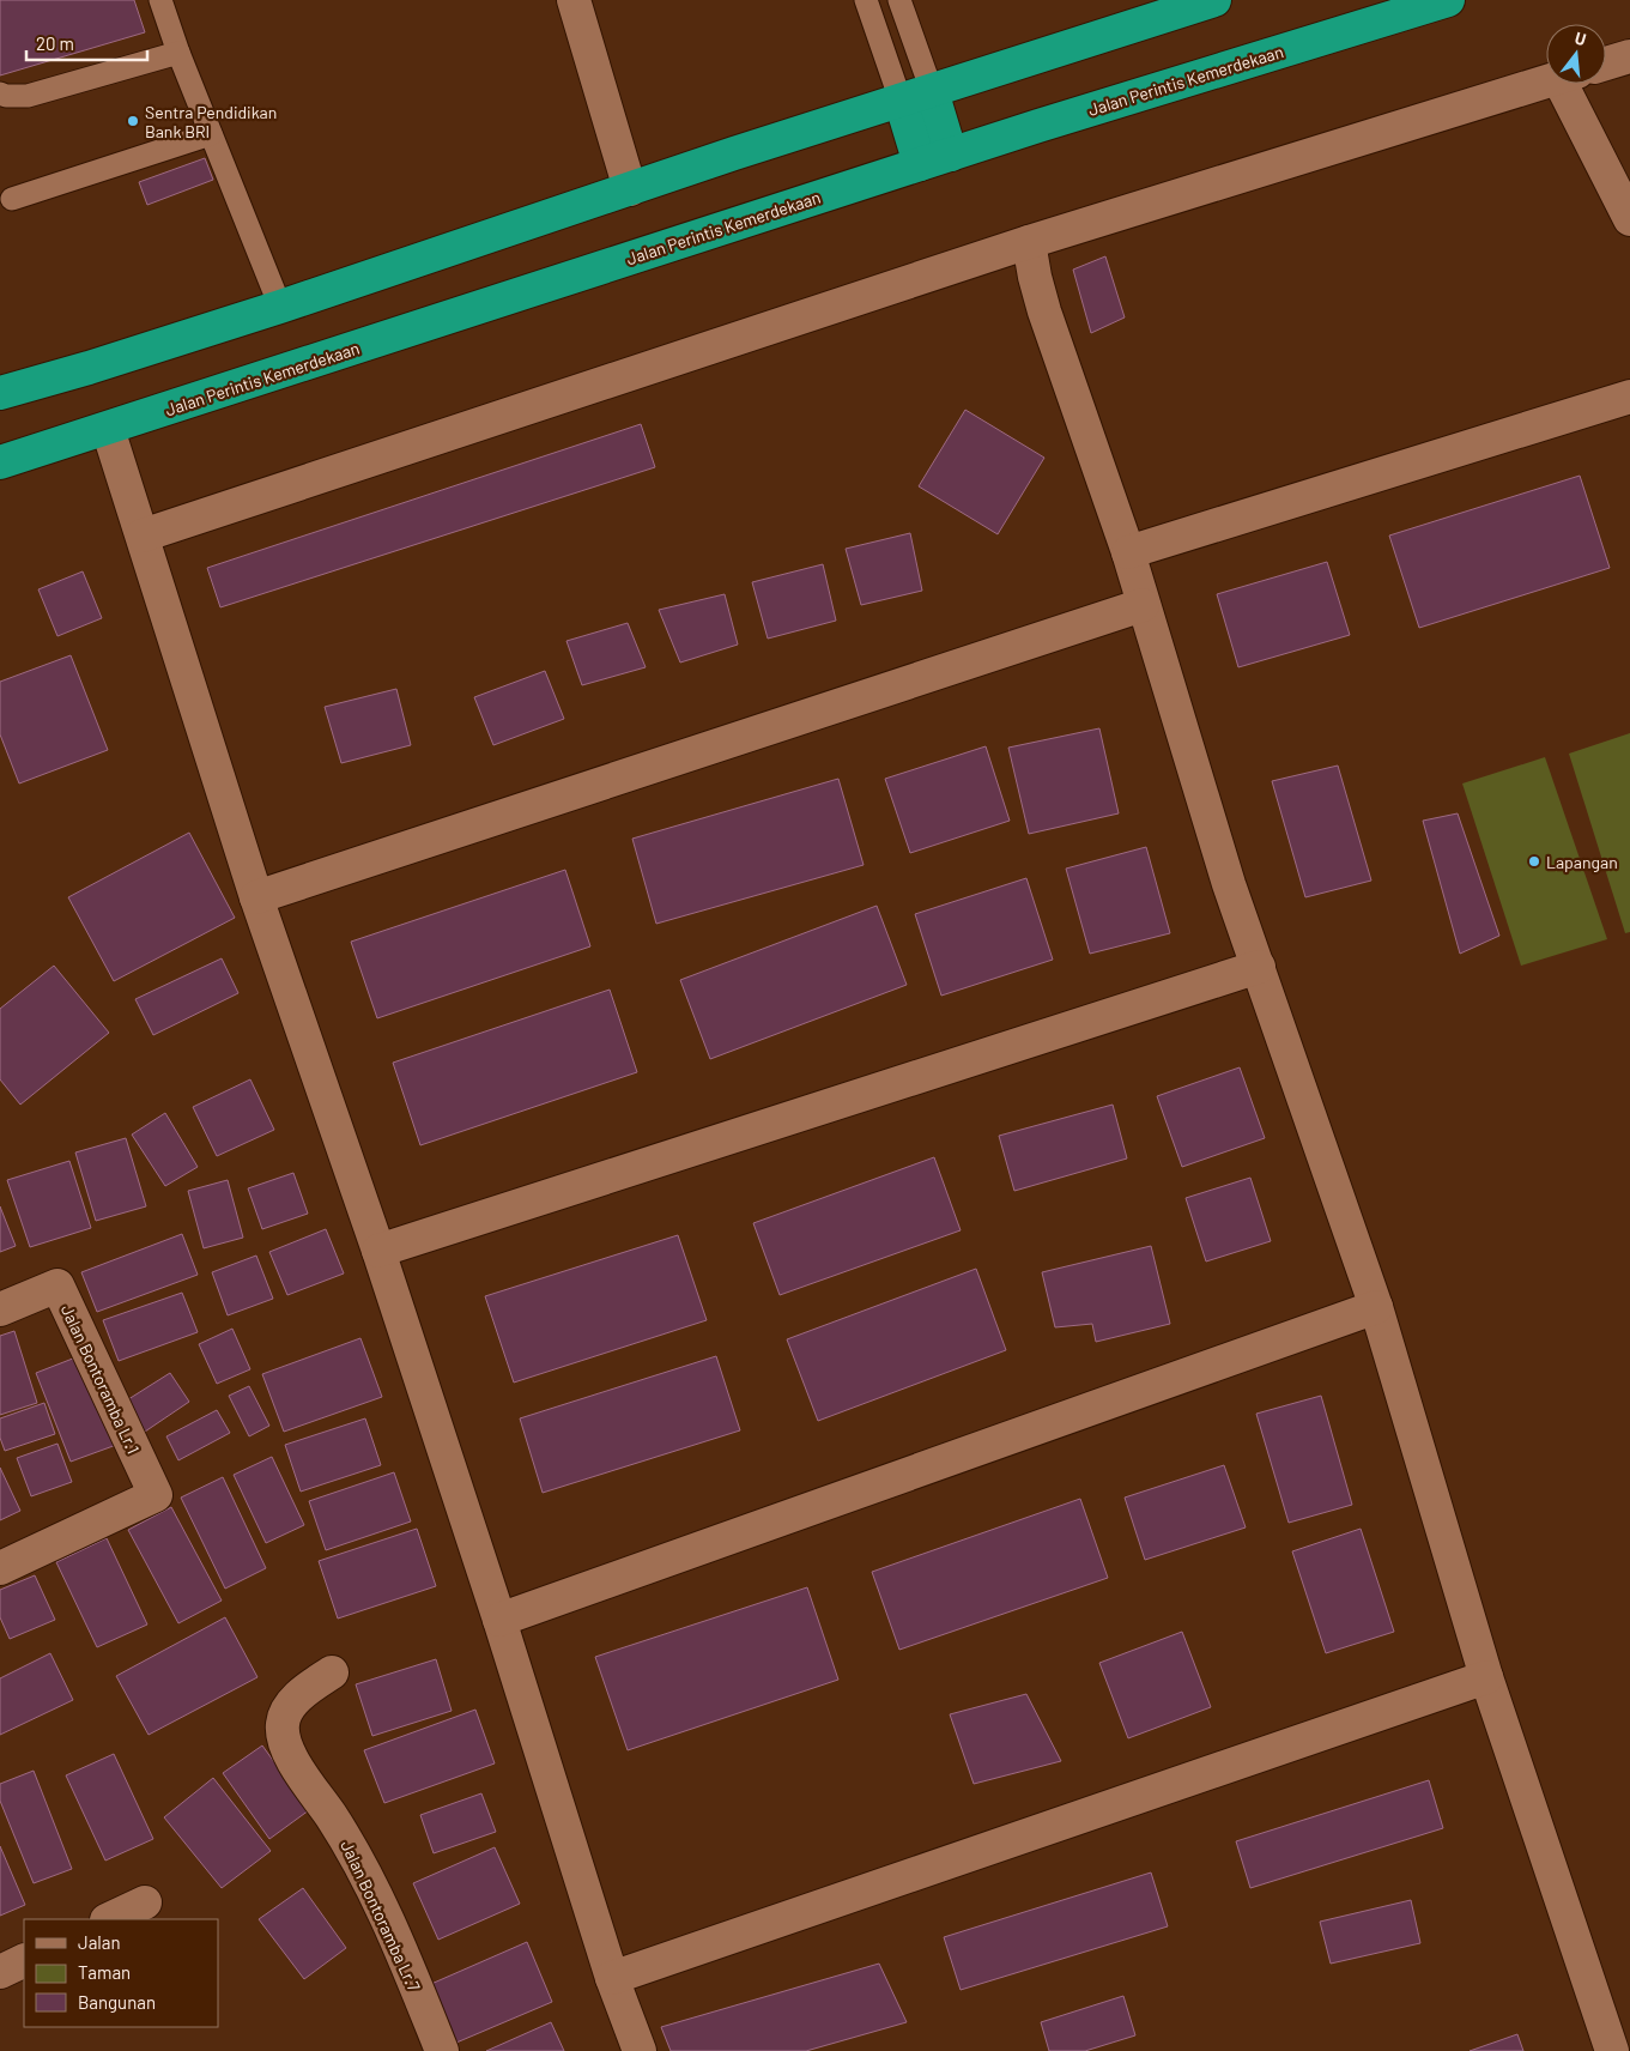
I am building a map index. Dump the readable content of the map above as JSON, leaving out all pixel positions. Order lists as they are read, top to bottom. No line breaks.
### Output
{"streets":{"highway":["Jalan Perintis Kemerdekaan"],"street":["Jalan Bontoramba Lr.1","Jalan Bontoramba Lr.7"]},"places":["Sentra Pendidikan Bank BRI","Lapangan"],"legend":["Jalan","Taman","Bangunan"],"scale_bar":"20 m","north":"top"}
